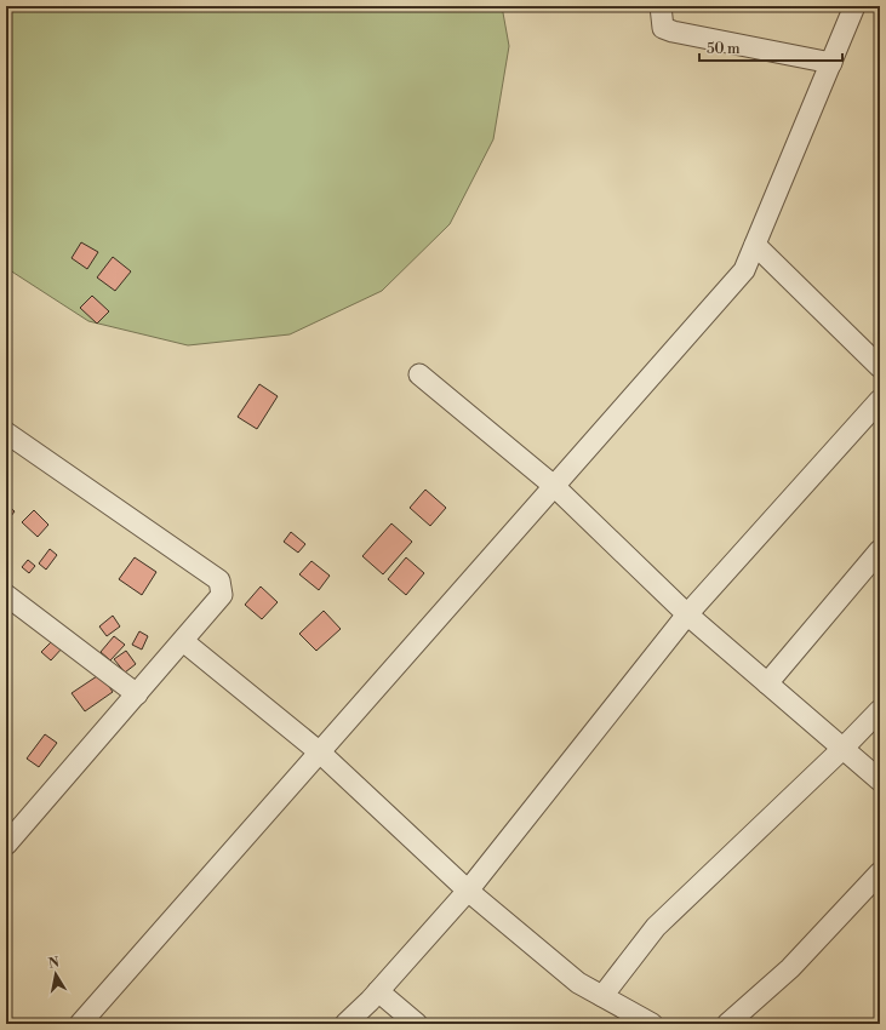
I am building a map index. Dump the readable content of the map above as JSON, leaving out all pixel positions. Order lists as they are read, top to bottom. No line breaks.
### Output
{"scale_bar":"50 m","north":"top"}
